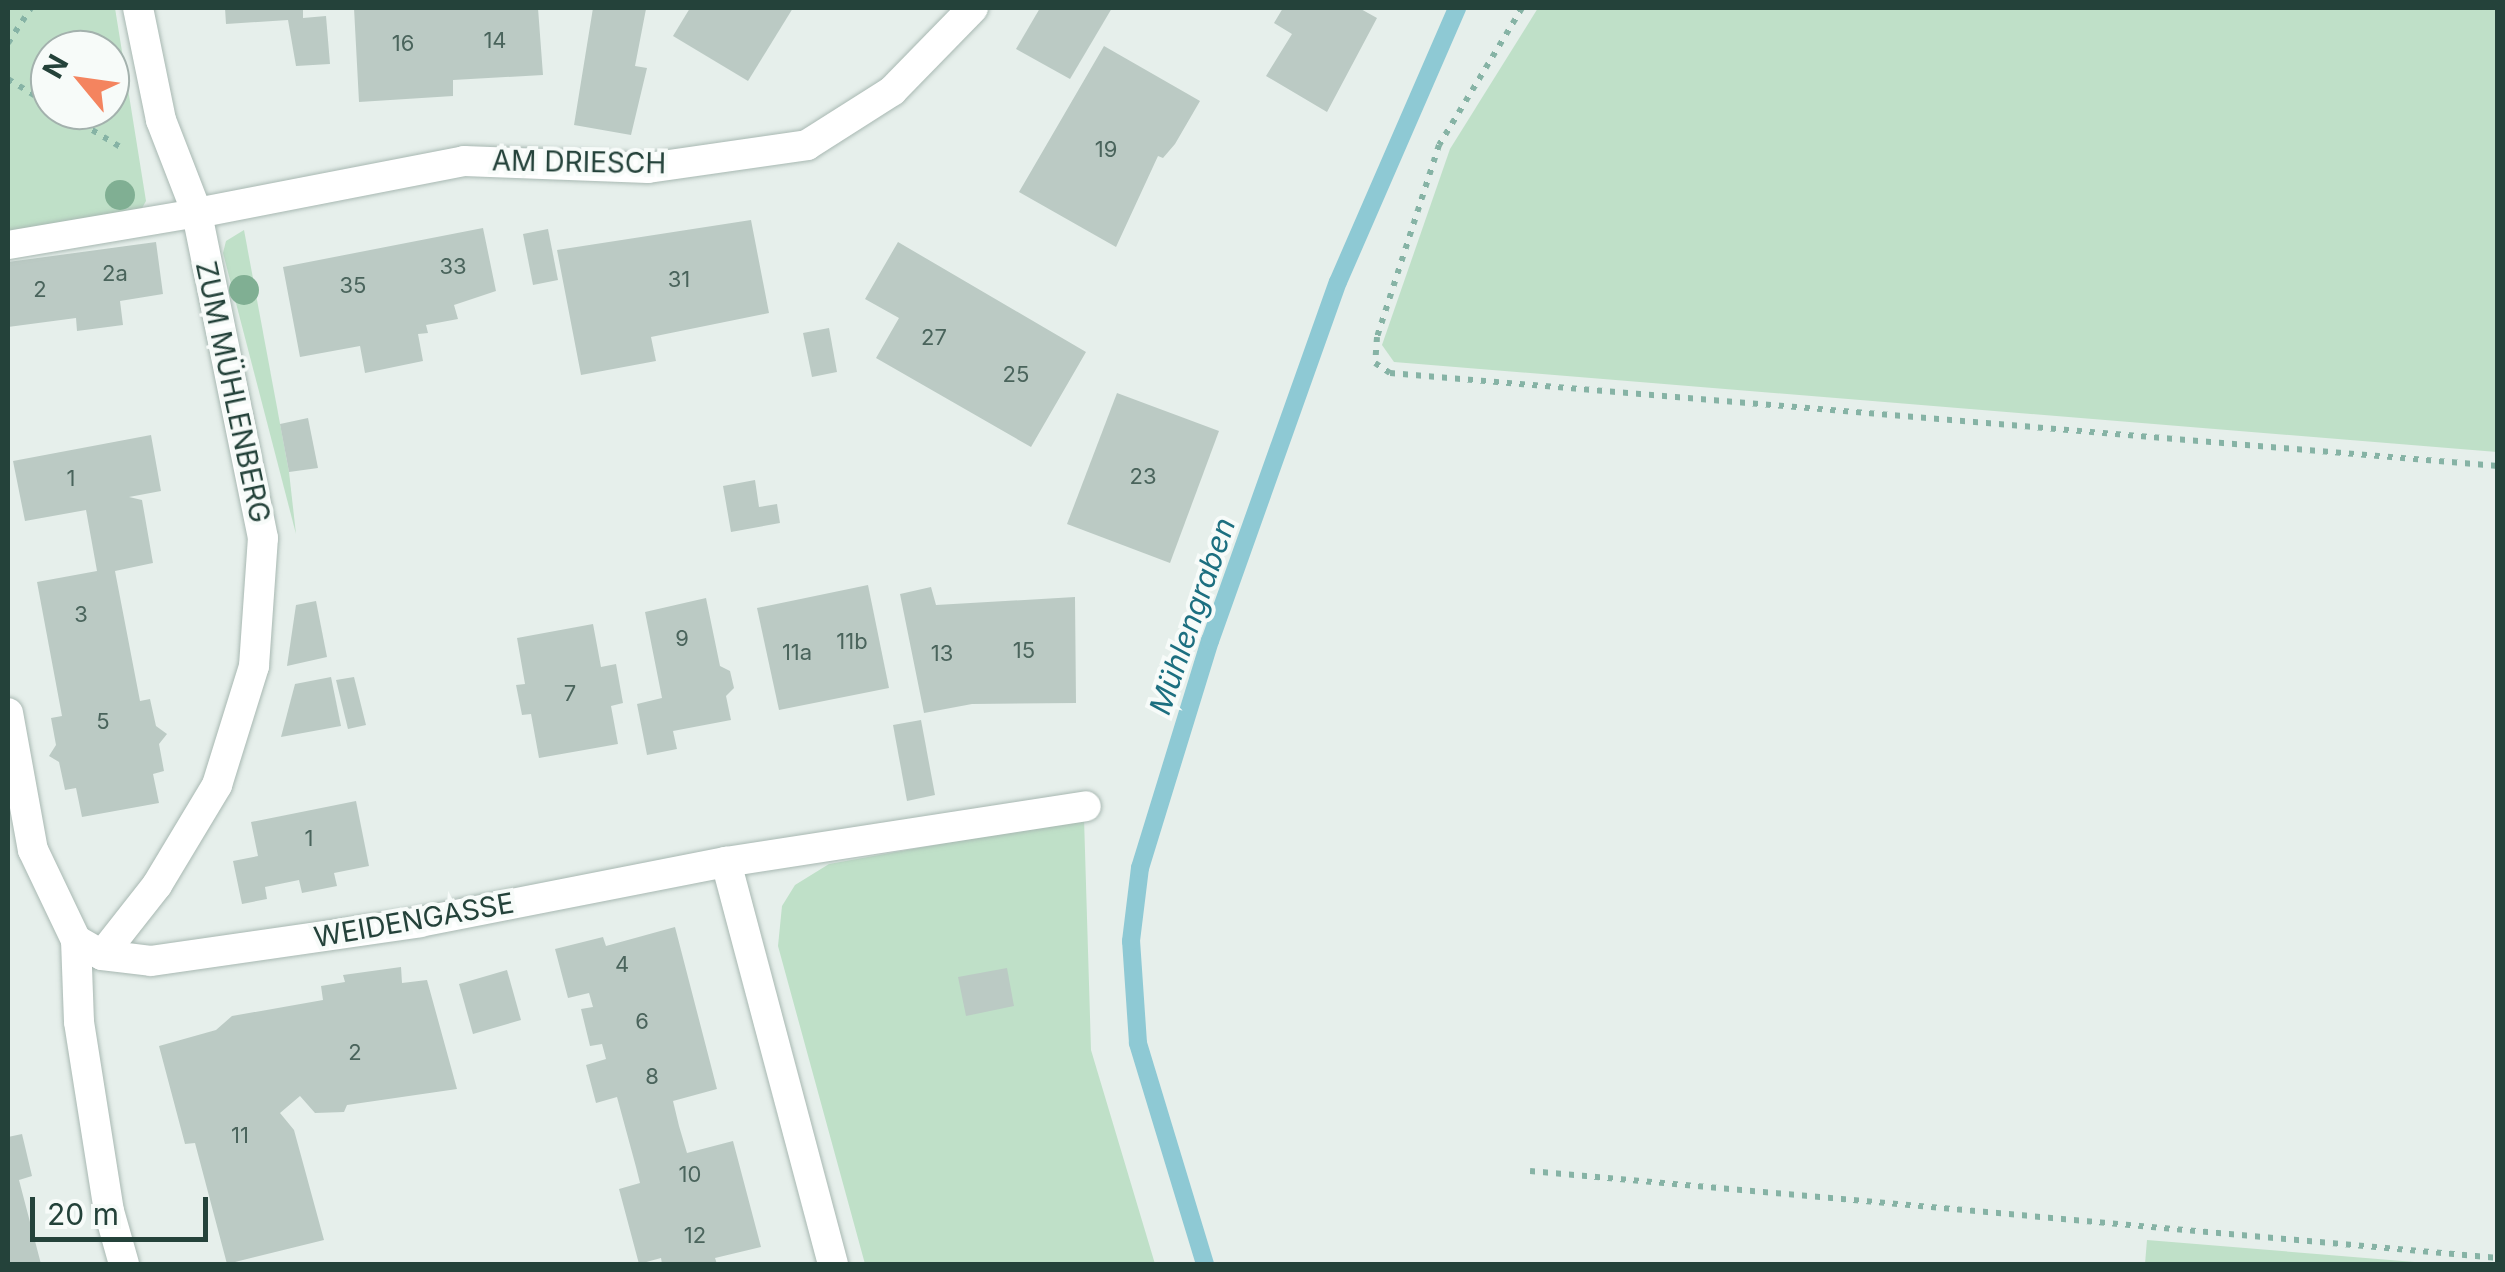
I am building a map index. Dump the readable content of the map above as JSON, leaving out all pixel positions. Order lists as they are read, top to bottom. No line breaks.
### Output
{"streets":{"street":["AM DRIESCH","ZUM MÜHLENBERG","WEIDENGASSE"]},"crossings":[["AM DRIESCH","ZUM MÜHLENBERG"],["ZUM MÜHLENBERG","WEIDENGASSE"]],"water":["Mühlengraben"],"house_numbers":["14","16","19","33","2a","31","35","2","27","25","23","1","3","9","11b","15","11a","13","7","5","1","4","6","2","8","11","10","12"],"scale_bar":"20 m","north":"top left"}
